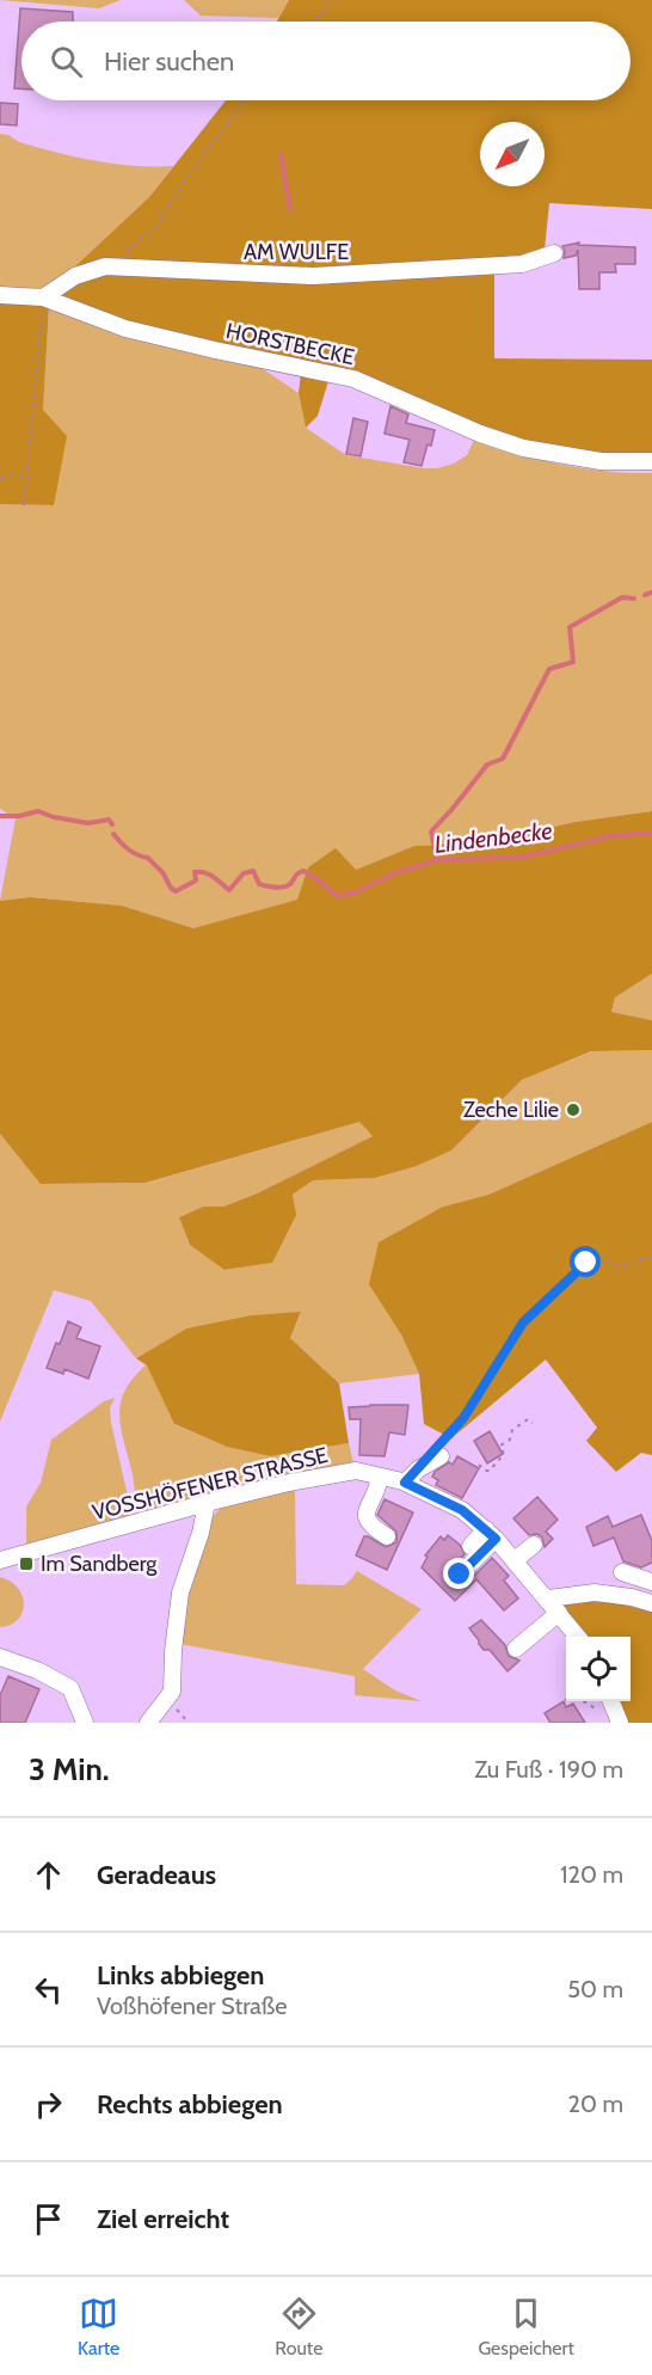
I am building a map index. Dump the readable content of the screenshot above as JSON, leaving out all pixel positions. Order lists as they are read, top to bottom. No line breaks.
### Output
{"streets":{"street":["AM WULFE","HORSTBECKE","VOSSHÖFENER STRASSE"]},"crossings":[["AM WULFE","HORSTBECKE"]],"water":["Lindenbecke"],"places":{"other":["Zeche Lilie"],"transit":["Im Sandberg"]},"north":"bottom left","page":{"search":"Hier suchen","heading":["3 Min.","Zu Fuß · 190 m"],"list":[["Geradeaus","120 m"],["Links abbiegen","Voßhöfener Straße","50 m"],["Rechts abbiegen","20 m"],"Ziel erreicht"],"nav":["Karte","Route","Gespeichert"]}}
